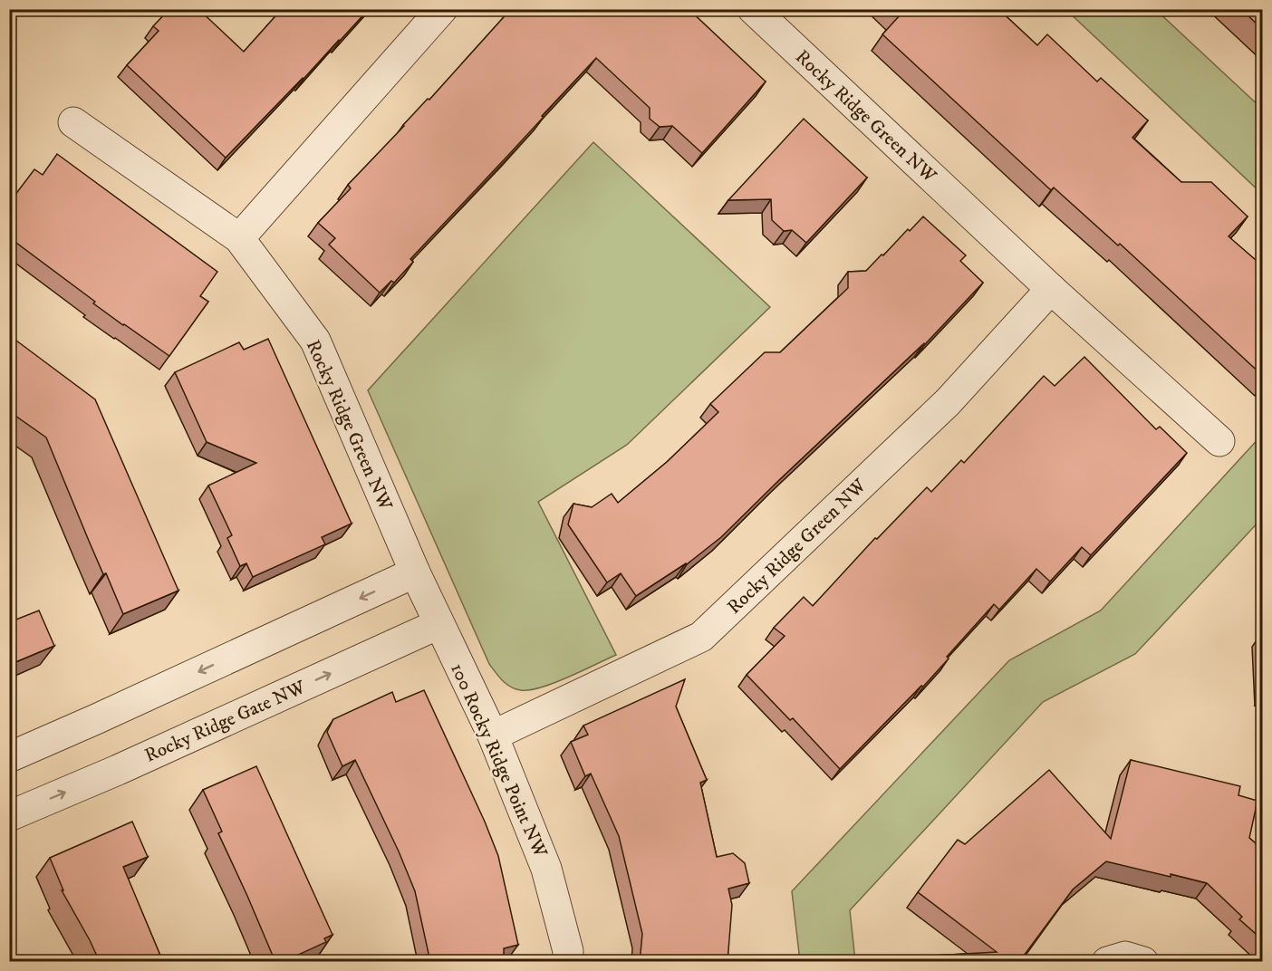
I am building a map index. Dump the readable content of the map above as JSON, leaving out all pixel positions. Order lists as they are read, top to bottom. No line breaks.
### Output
{"streets":{"street":["Rocky Ridge Green NW","Rocky Ridge Gate NW","100 Rocky Ridge Point NW"]},"crossings":[["Rocky Ridge Green NW","Rocky Ridge Gate NW"],["Rocky Ridge Green NW","100 Rocky Ridge Point NW"],["Rocky Ridge Gate NW","100 Rocky Ridge Point NW"]]}
